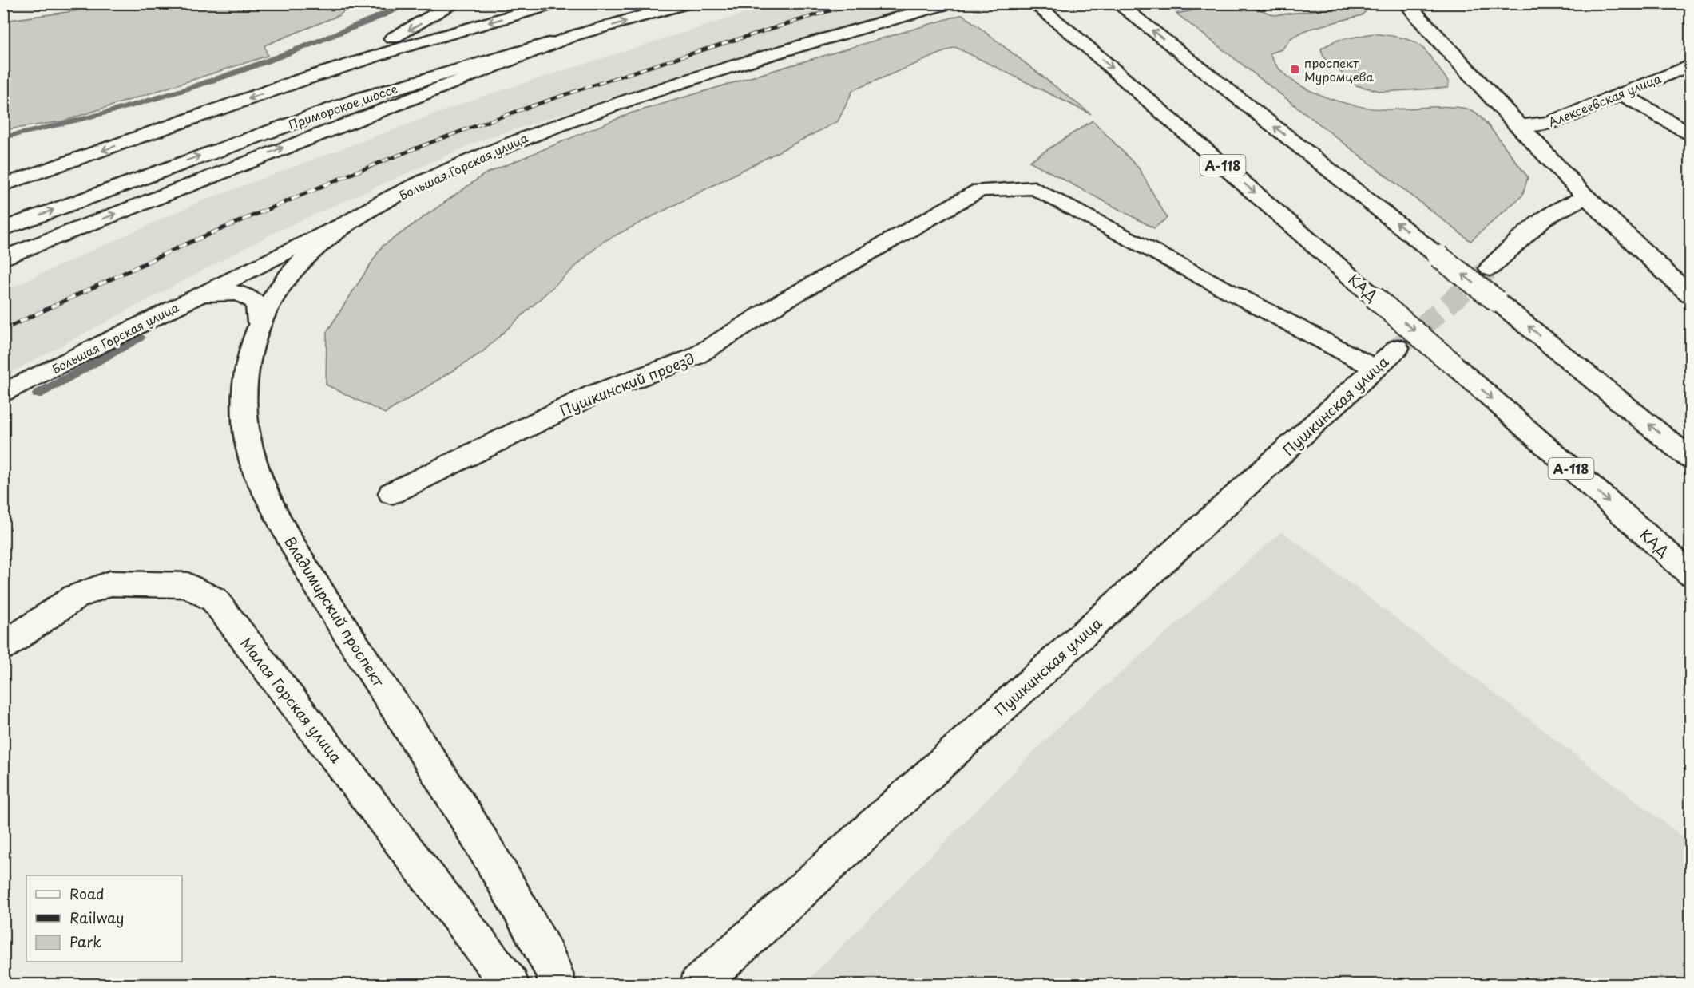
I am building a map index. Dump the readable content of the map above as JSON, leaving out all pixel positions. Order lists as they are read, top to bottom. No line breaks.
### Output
{"streets":{"main road":["Алексеевская улица","Приморское шоссе","А-118","Большая Горская улица","КАД","Пушкинский проезд","Пушкинская улица","Владимирский проспект","Малая Горская улица"]},"crossings":[["Большая Горская улица","Владимирский проспект"],["Пушкинский проезд","Пушкинская улица"]],"places":{"transit":["проспект Муромцева"]},"legend":["Road","Railway","Park"]}
